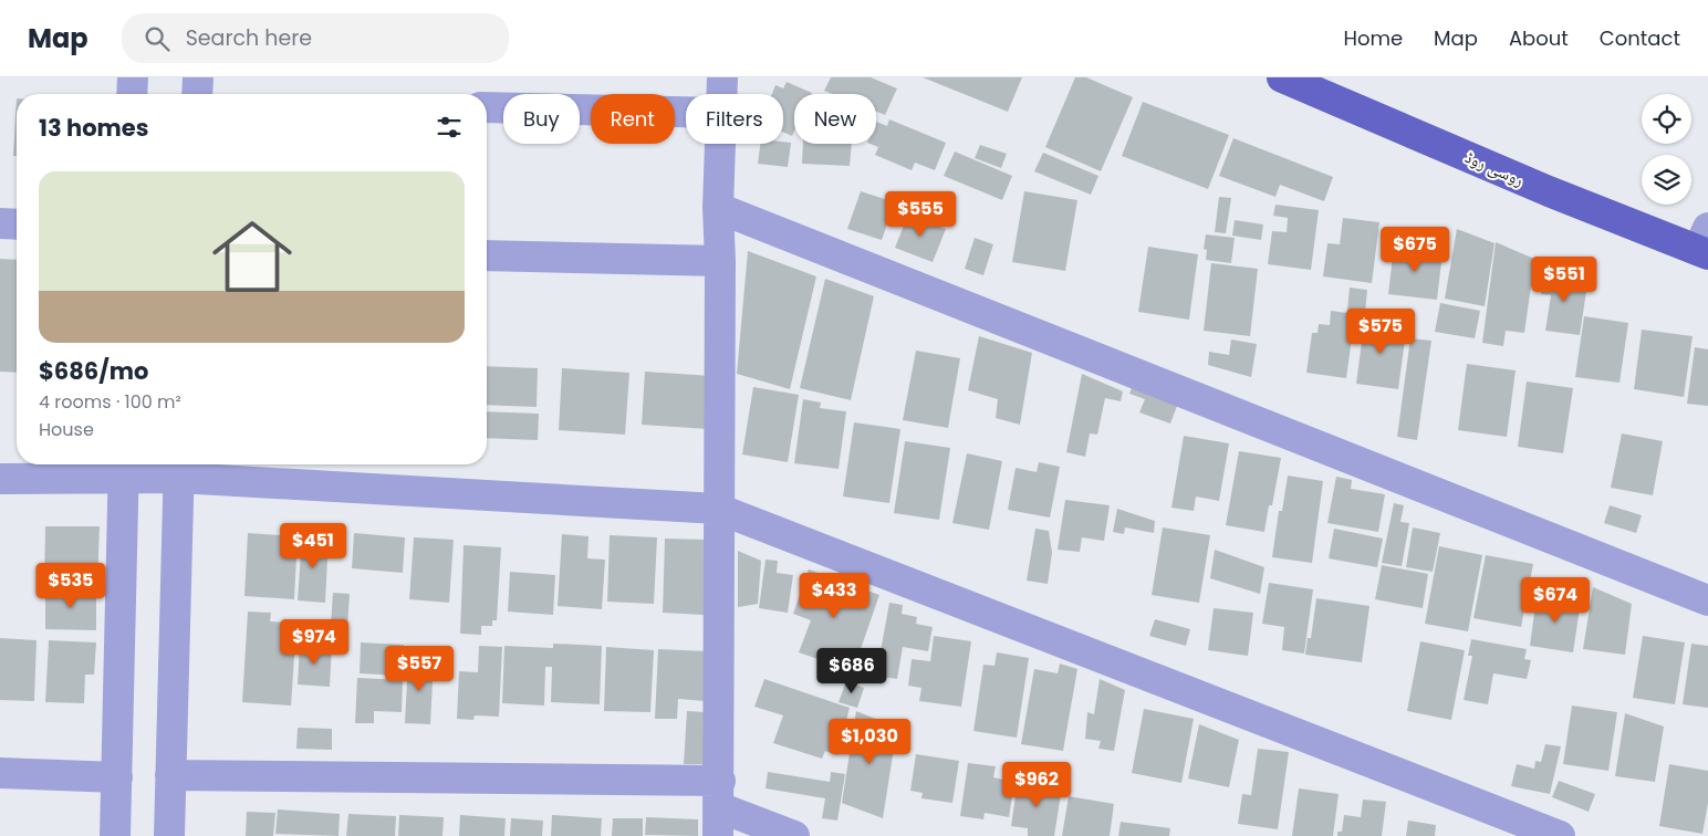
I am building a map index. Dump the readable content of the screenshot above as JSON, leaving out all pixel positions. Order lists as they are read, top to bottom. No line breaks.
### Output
{"streets":{"main road":["روسی روڈ"]},"page":{"header":"Map","search":"Search here","nav":["Home","Map","About","Contact"],"chip":["Buy","Rent","Filters","New"],"heading":"13 homes","list":[{"name":"$686/mo","note":"4 rooms · 100 m² · House"}],"price":["$555","$675","$551","$575","$451","$535","$433","$674","$974","$557","$686","$1,030","$962"]}}
